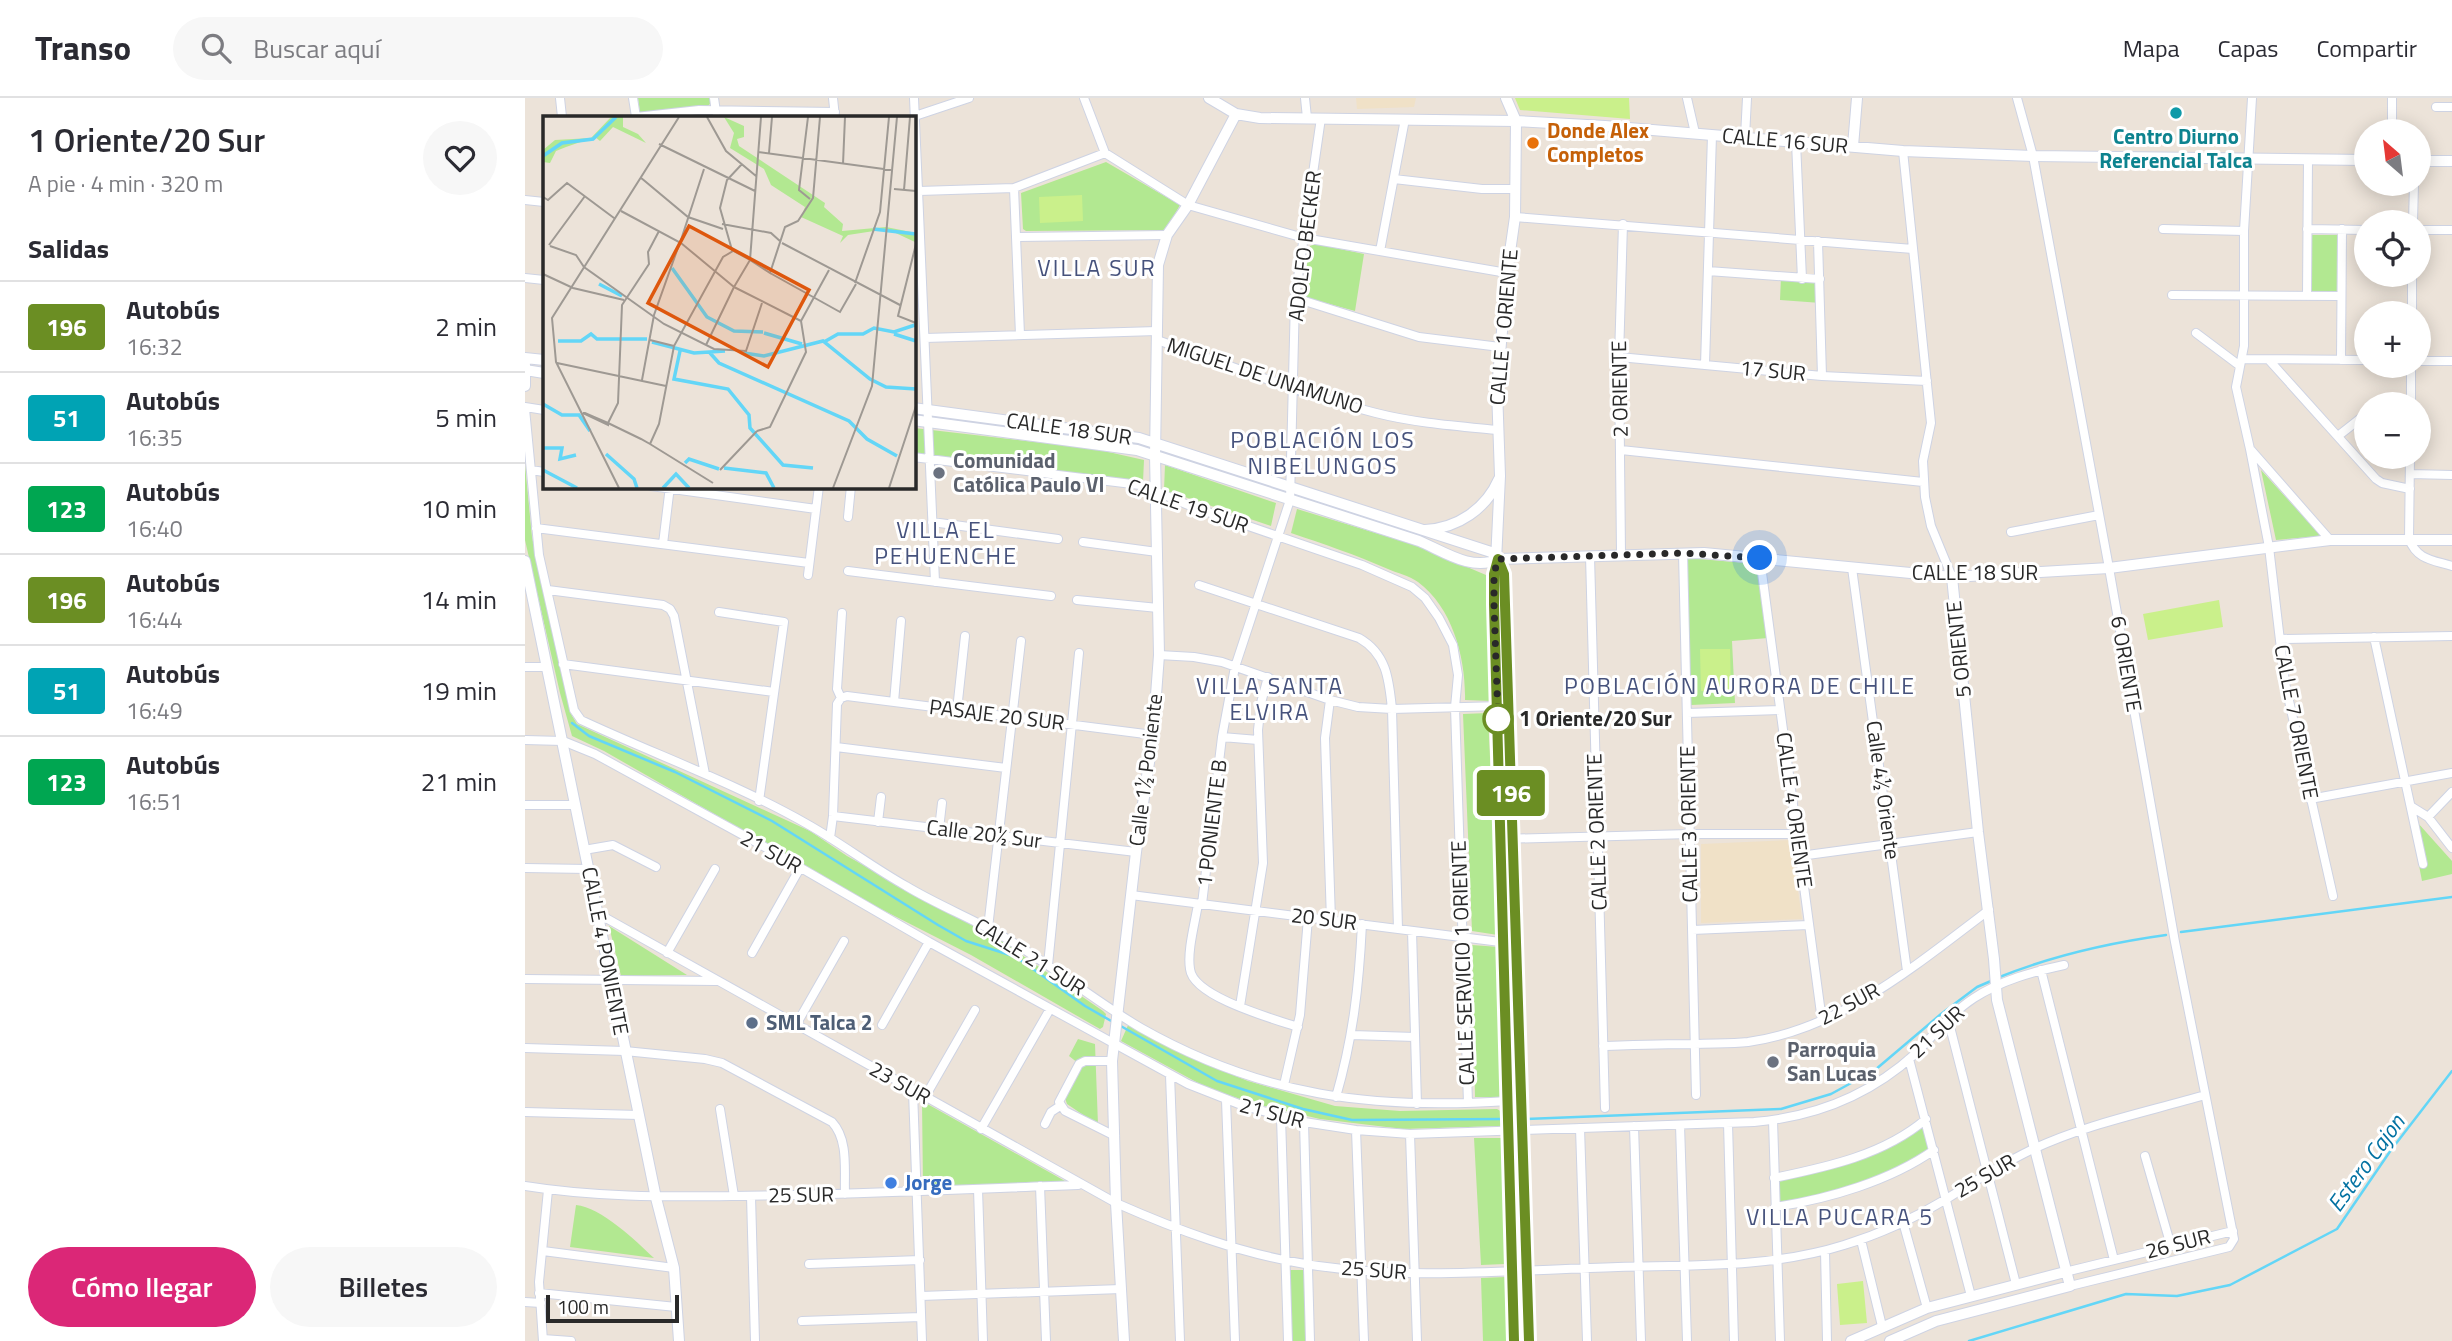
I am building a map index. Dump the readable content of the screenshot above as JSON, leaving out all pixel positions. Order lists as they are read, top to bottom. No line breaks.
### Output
{"streets":{"street":["CALLE 16 SUR","ADOLFO BECKER","CALLE 1 ORIENTE","17 SUR","MIGUEL DE UNAMUNO","2 ORIENTE","CALLE 18 SUR","CALLE 19 SUR","5 ORIENTE","6 ORIENTE","PASAJE 20 SUR","CALLE 7 ORIENTE","Calle 1½ Poniente","Calle 4½ Oriente","CALLE 4 ORIENTE","1 PONIENTE B","CALLE 3 ORIENTE","CALLE 2 ORIENTE","Calle 20½ Sur","21 SUR","20 SUR","CALLE 4 PONIENTE","CALLE 21 SUR","CALLE SERVICIO 1 ORIENTE","22 SUR","23 SUR","25 SUR","26 SUR"]},"crossings":[["CALLE 16 SUR","ADOLFO BECKER"],["CALLE 16 SUR","CALLE 1 ORIENTE"],["CALLE 16 SUR","5 ORIENTE"],["CALLE 16 SUR","6 ORIENTE"],["CALLE 16 SUR","Calle 1½ Poniente"],["ADOLFO BECKER","MIGUEL DE UNAMUNO"],["ADOLFO BECKER","CALLE 18 SUR"],["ADOLFO BECKER","1 PONIENTE B"],["CALLE 1 ORIENTE","MIGUEL DE UNAMUNO"],["CALLE 1 ORIENTE","CALLE 18 SUR"],["CALLE 1 ORIENTE","21 SUR"],["CALLE 1 ORIENTE","20 SUR"],["CALLE 1 ORIENTE","CALLE 21 SUR"],["CALLE 1 ORIENTE","25 SUR"],["17 SUR","2 ORIENTE"],["17 SUR","5 ORIENTE"],["MIGUEL DE UNAMUNO","Calle 1½ Poniente"],["2 ORIENTE","CALLE 18 SUR"],["CALLE 18 SUR","5 ORIENTE"],["CALLE 18 SUR","6 ORIENTE"],["CALLE 18 SUR","CALLE 7 ORIENTE"],["CALLE 18 SUR","Calle 1½ Poniente"],["CALLE 18 SUR","Calle 4½ Oriente"],["CALLE 18 SUR","CALLE 4 ORIENTE"],["CALLE 18 SUR","1 PONIENTE B"],["CALLE 18 SUR","CALLE 3 ORIENTE"],["CALLE 18 SUR","CALLE 2 ORIENTE"],["CALLE 19 SUR","Calle 1½ Poniente"],["CALLE 19 SUR","1 PONIENTE B"],["CALLE 19 SUR","CALLE SERVICIO 1 ORIENTE"],["5 ORIENTE","21 SUR"],["5 ORIENTE","22 SUR"],["5 ORIENTE","25 SUR"],["5 ORIENTE","26 SUR"],["6 ORIENTE","25 SUR"],["6 ORIENTE","26 SUR"],["PASAJE 20 SUR","Calle 1½ Poniente"],["Calle 1½ Poniente","Calle 20½ Sur"],["Calle 1½ Poniente","21 SUR"],["Calle 1½ Poniente","20 SUR"],["Calle 1½ Poniente","CALLE 21 SUR"],["Calle 1½ Poniente","25 SUR"],["Calle 4½ Oriente","22 SUR"],["CALLE 4 ORIENTE","22 SUR"],["1 PONIENTE B","20 SUR"],["CALLE 3 ORIENTE","22 SUR"],["CALLE 2 ORIENTE","22 SUR"],["21 SUR","CALLE 4 PONIENTE"],["20 SUR","CALLE SERVICIO 1 ORIENTE"],["CALLE 4 PONIENTE","23 SUR"],["CALLE 4 PONIENTE","25 SUR"],["CALLE 21 SUR","CALLE SERVICIO 1 ORIENTE"],["23 SUR","25 SUR"]],"districts":["VILLA SUR","POBLACIÓN LOS NIBELUNGOS","VILLA EL PEHUENCHE","VILLA SANTA ELVIRA","POBLACIÓN AURORA DE CHILE","VILLA PUCARA 5"],"water":["Estero Cajon"],"places":["Centro Diurno Referencial Talca","Donde Alex Completos","Comunidad Católica Paulo VI","1 Oriente/20 Sur","SML Talca 2","Parroquia San Lucas","Jorge"],"lines":["bus line 196"],"scale_bar":"100 m","north":"top left","page":{"header":"Transo","search":"Buscar aquí","nav":["Mapa","Capas","Compartir"],"heading":[["1 Oriente/20 Sur","A pie · 4 min · 320 m"],"Salidas"],"on_map":"196","map_buttons":["+","−"],"list":[{"mark":"196","name":"Autobús","note":"16:32","value":"2 min"},{"mark":"51","name":"Autobús","note":"16:35","value":"5 min"},{"mark":"123","name":"Autobús","note":"16:40","value":"10 min"},{"mark":"196","name":"Autobús","note":"16:44","value":"14 min"},{"mark":"51","name":"Autobús","note":"16:49","value":"19 min"},{"mark":"123","name":"Autobús","note":"16:51","value":"21 min"}],"buttons":["Cómo llegar","Billetes"],"scale":"100 m"}}
